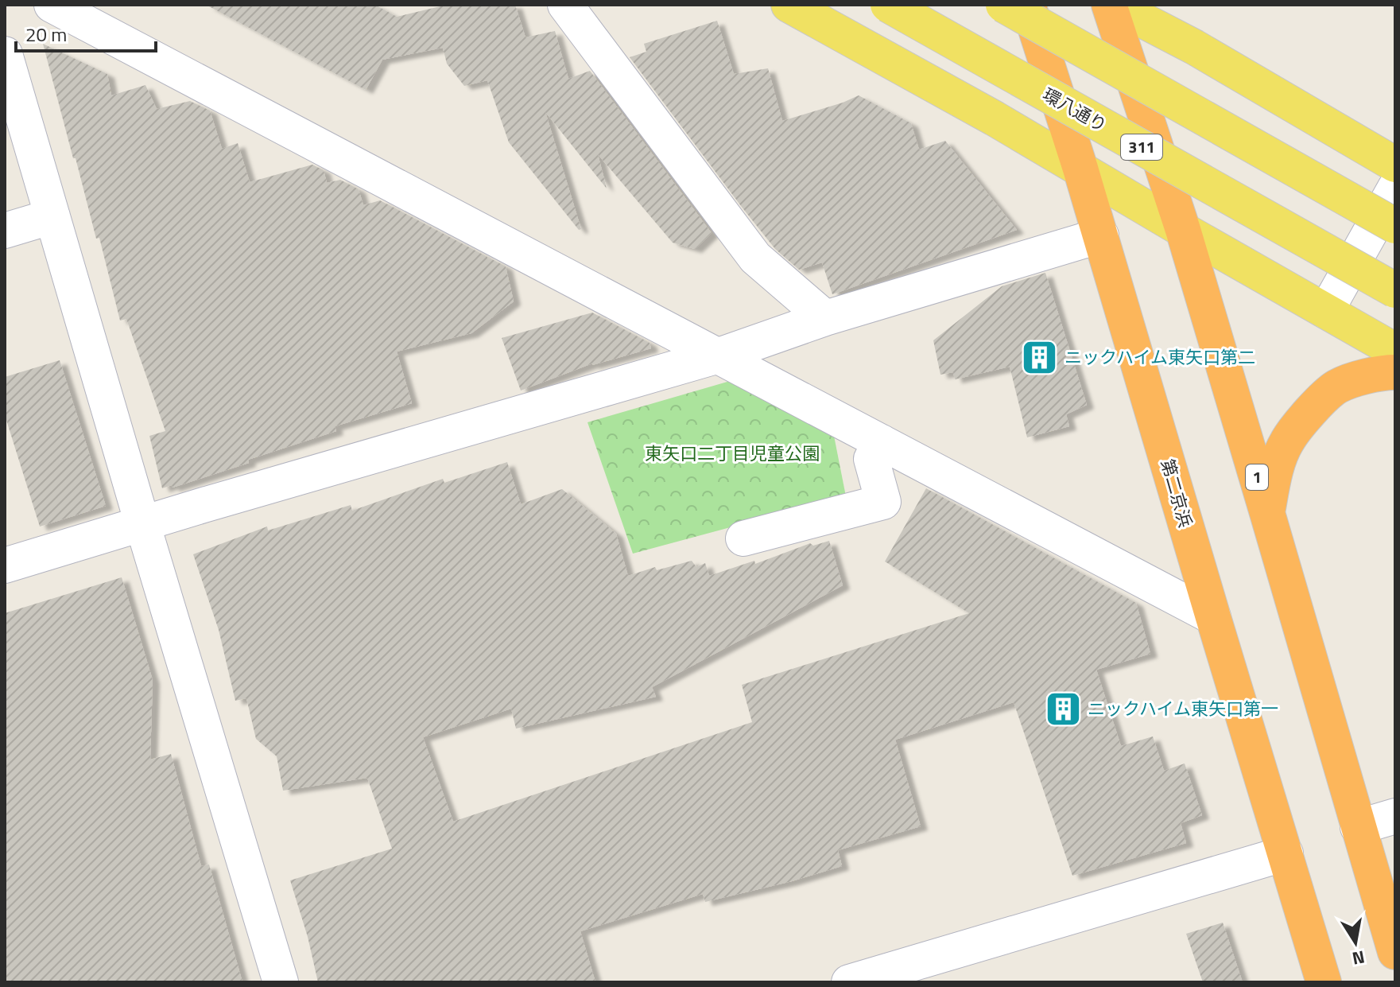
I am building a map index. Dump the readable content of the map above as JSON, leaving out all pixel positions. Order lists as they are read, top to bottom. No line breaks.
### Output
{"streets":{"highway":["1","第二京浜"],"main road":["環八通り","311"]},"parks":["東矢口二丁目児童公園"],"places":{"building":["ニックハイム東矢口第二","ニックハイム東矢口第一"]},"scale_bar":"20 m","north":"bottom"}
